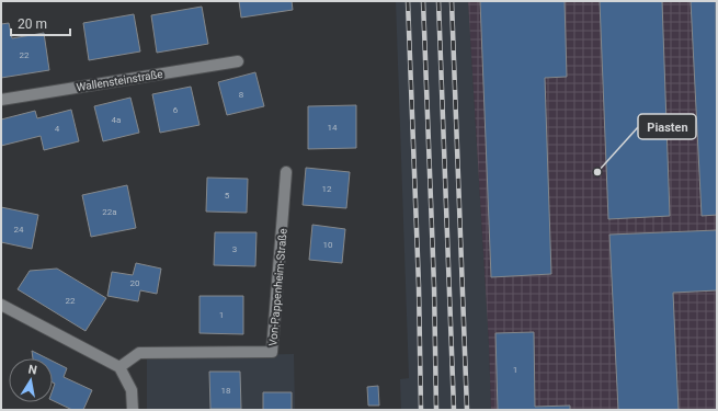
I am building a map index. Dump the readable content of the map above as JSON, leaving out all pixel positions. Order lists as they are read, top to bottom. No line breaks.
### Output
{"streets":{"street":["Wallensteinstraße","Von-Pappenheim-Straße"]},"places":["Piasten"],"house_numbers":["22","8","6","4a","14","4","12","5","22a","24","10","3","20","22","1","1","18"],"scale_bar":"20 m","north":"top"}
